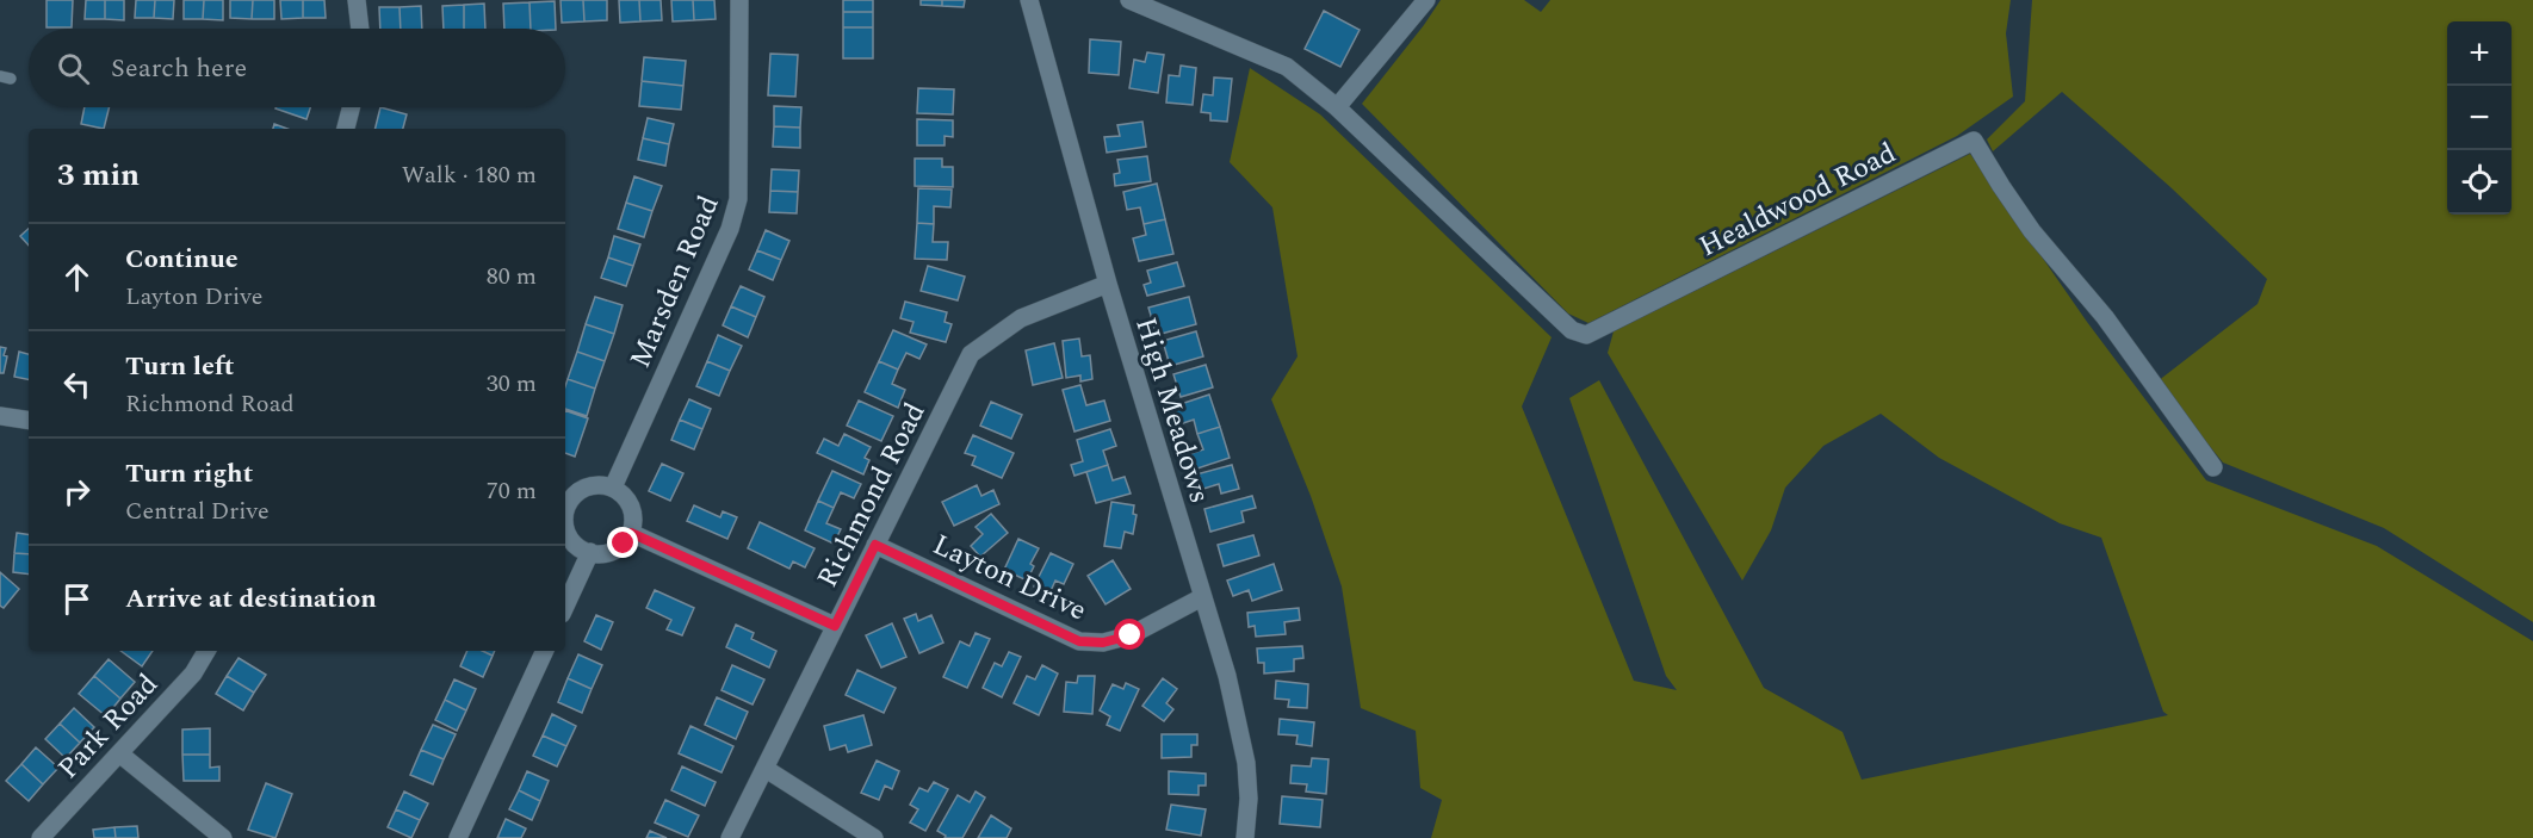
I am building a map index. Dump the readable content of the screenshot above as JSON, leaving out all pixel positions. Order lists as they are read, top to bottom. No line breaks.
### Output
{"streets":{"street":["Healdwood Road","Marsden Road","High Meadows","Richmond Road","Layton Drive","Park Road"]},"crossings":[["High Meadows","Richmond Road"],["High Meadows","Layton Drive"],["Richmond Road","Layton Drive"]],"page":{"map_buttons":["+","−"],"search":"Search here","heading":["3 min","Walk · 180 m"],"list":[["Continue","Layton Drive","80 m"],["Turn left","Richmond Road","30 m"],["Turn right","Central Drive","70 m"],"Arrive at destination"]}}
